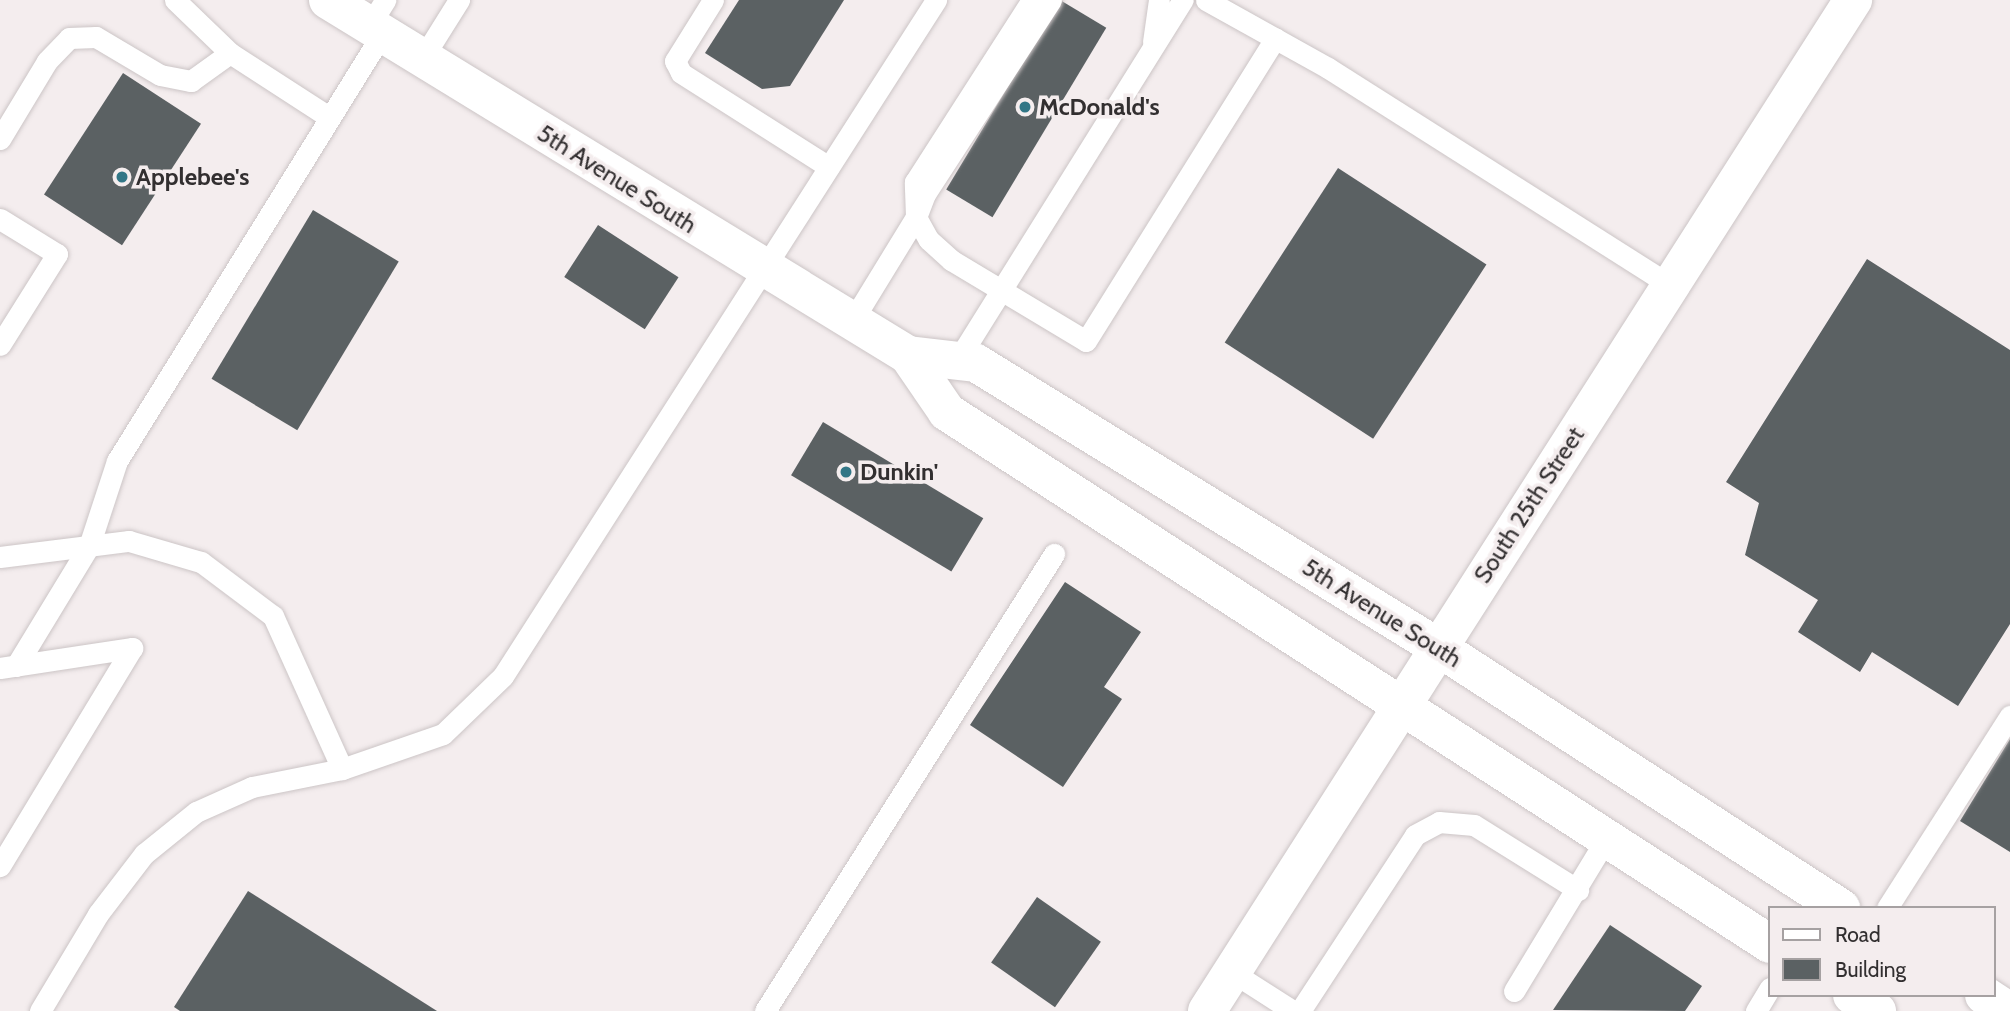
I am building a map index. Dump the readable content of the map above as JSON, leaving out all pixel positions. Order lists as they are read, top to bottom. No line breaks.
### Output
{"streets":{"main road":["5th Avenue South","South 25th Street"]},"crossings":[["5th Avenue South","South 25th Street"]],"places":["McDonald's","Applebee's","Dunkin'"],"legend":["Road","Building"]}
